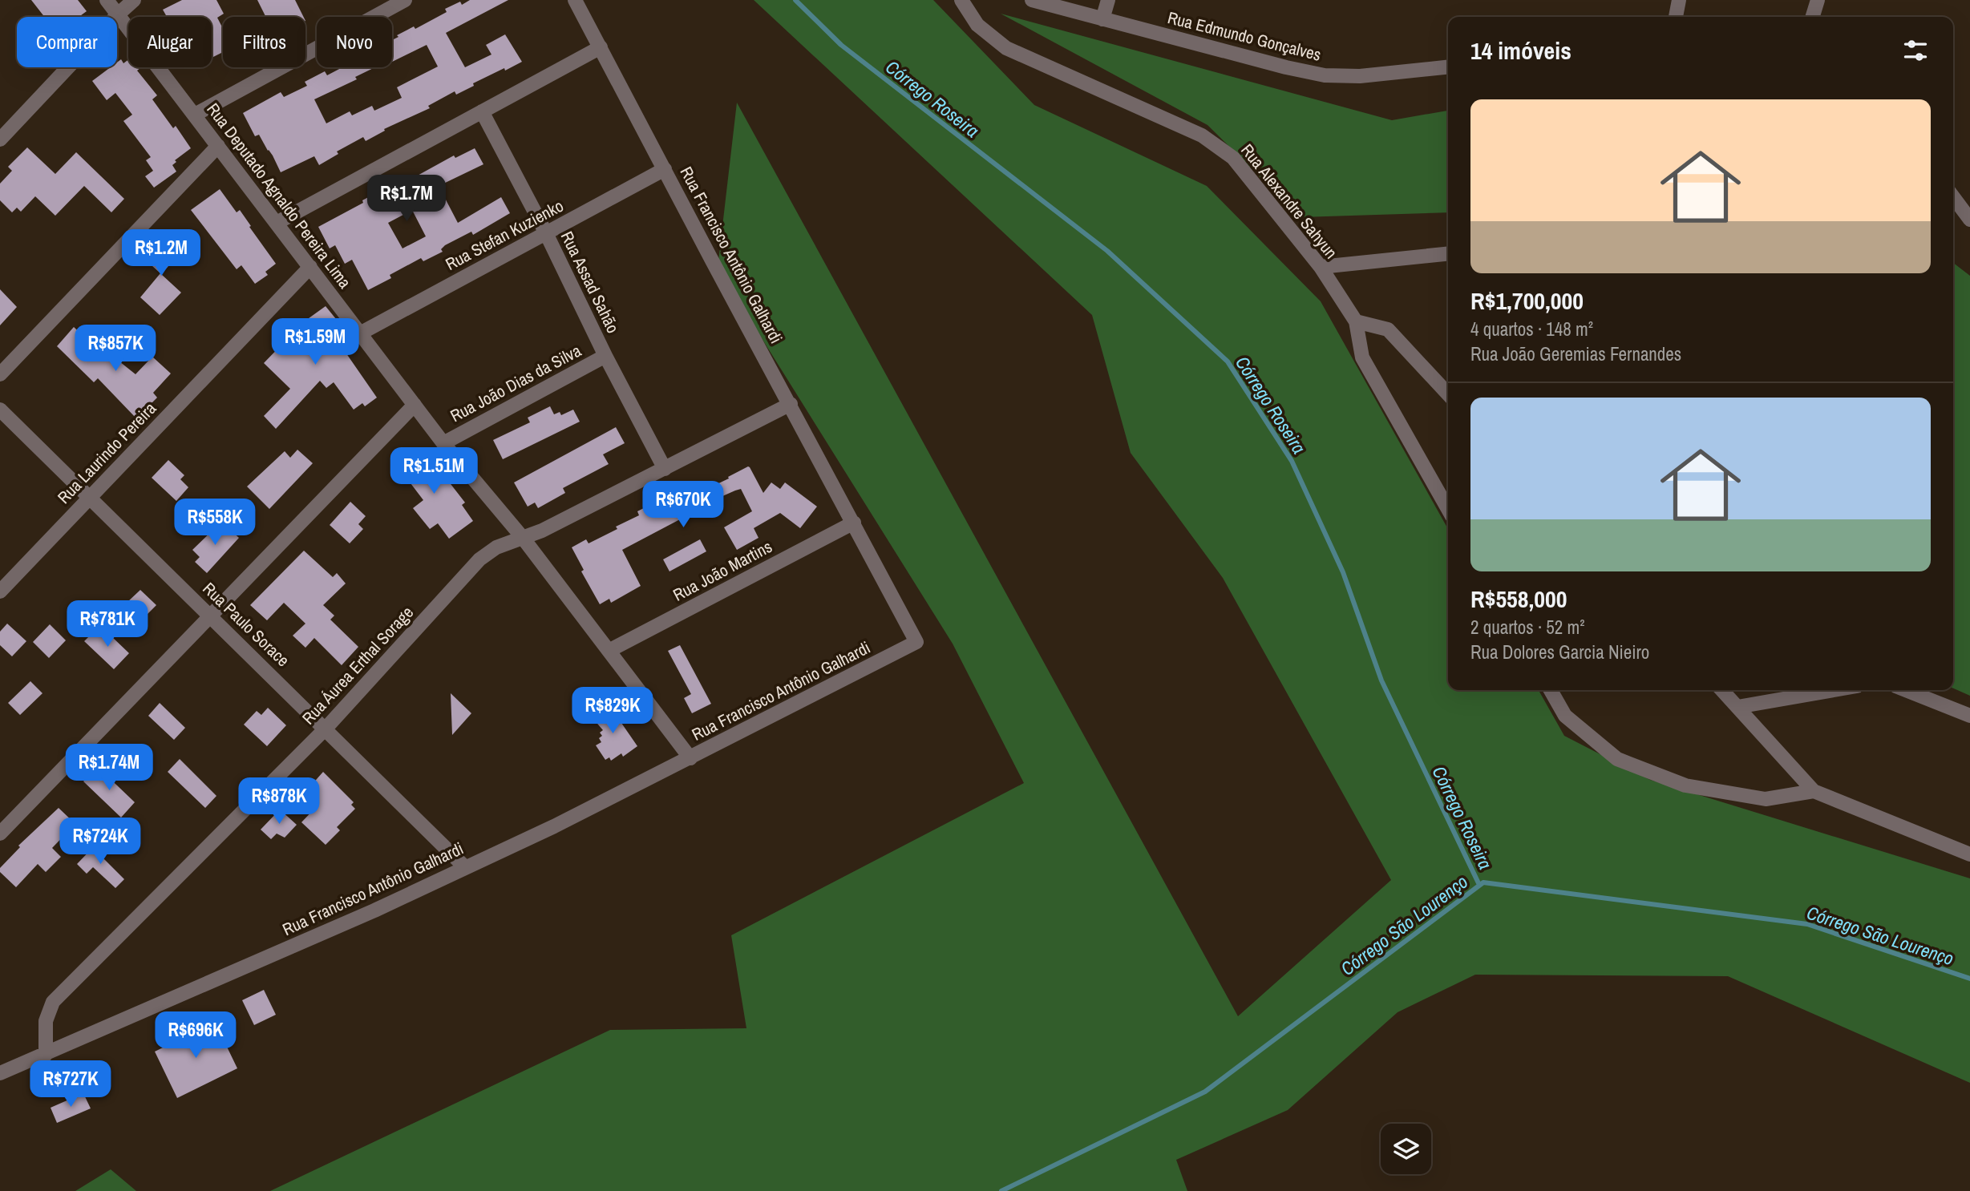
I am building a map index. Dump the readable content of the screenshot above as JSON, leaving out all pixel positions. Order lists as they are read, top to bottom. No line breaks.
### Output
{"streets":{"street":["Rua Edmundo Gonçalves","Rua Deputado Agnaldo Pereira Lima","Rua Alexandre Sahyun","Rua Stefan Kuzienko","Rua Francisco Antônio Galhardi","Rua Assad Sahão","Rua João Dias da Silva","Rua Laurindo Pereira","Rua João Martins","Rua Paulo Sorace","Rua Áurea Erthal Sorage"]},"crossings":[["Rua Deputado Agnaldo Pereira Lima","Rua Stefan Kuzienko"],["Rua Deputado Agnaldo Pereira Lima","Rua Francisco Antônio Galhardi"],["Rua Deputado Agnaldo Pereira Lima","Rua João Dias da Silva"],["Rua Deputado Agnaldo Pereira Lima","Rua Laurindo Pereira"],["Rua Deputado Agnaldo Pereira Lima","Rua João Martins"],["Rua Deputado Agnaldo Pereira Lima","Rua Áurea Erthal Sorage"],["Rua Stefan Kuzienko","Rua Francisco Antônio Galhardi"],["Rua Stefan Kuzienko","Rua Assad Sahão"],["Rua Francisco Antônio Galhardi","Rua João Martins"],["Rua Francisco Antônio Galhardi","Rua Paulo Sorace"],["Rua Francisco Antônio Galhardi","Rua Áurea Erthal Sorage"],["Rua Assad Sahão","Rua João Dias da Silva"],["Rua Assad Sahão","Rua Áurea Erthal Sorage"],["Rua Laurindo Pereira","Rua Paulo Sorace"],["Rua Paulo Sorace","Rua Áurea Erthal Sorage"]],"water":["Córrego Roseira","Córrego São Lourenço"],"page":{"chip":["Comprar","Alugar","Filtros","Novo"],"heading":"14 imóveis","list":[{"name":"R$1,700,000","note":"4 quartos · 148 m² · Rua João Geremias Fernandes"},{"name":"R$558,000","note":"2 quartos · 52 m² · Rua Dolores Garcia Nieiro"}],"price":["R$1.7M","R$1.2M","R$1.59M","R$857K","R$1.51M","R$670K","R$558K","R$781K","R$829K","R$1.74M","R$878K","R$724K","R$696K","R$727K"]}}
